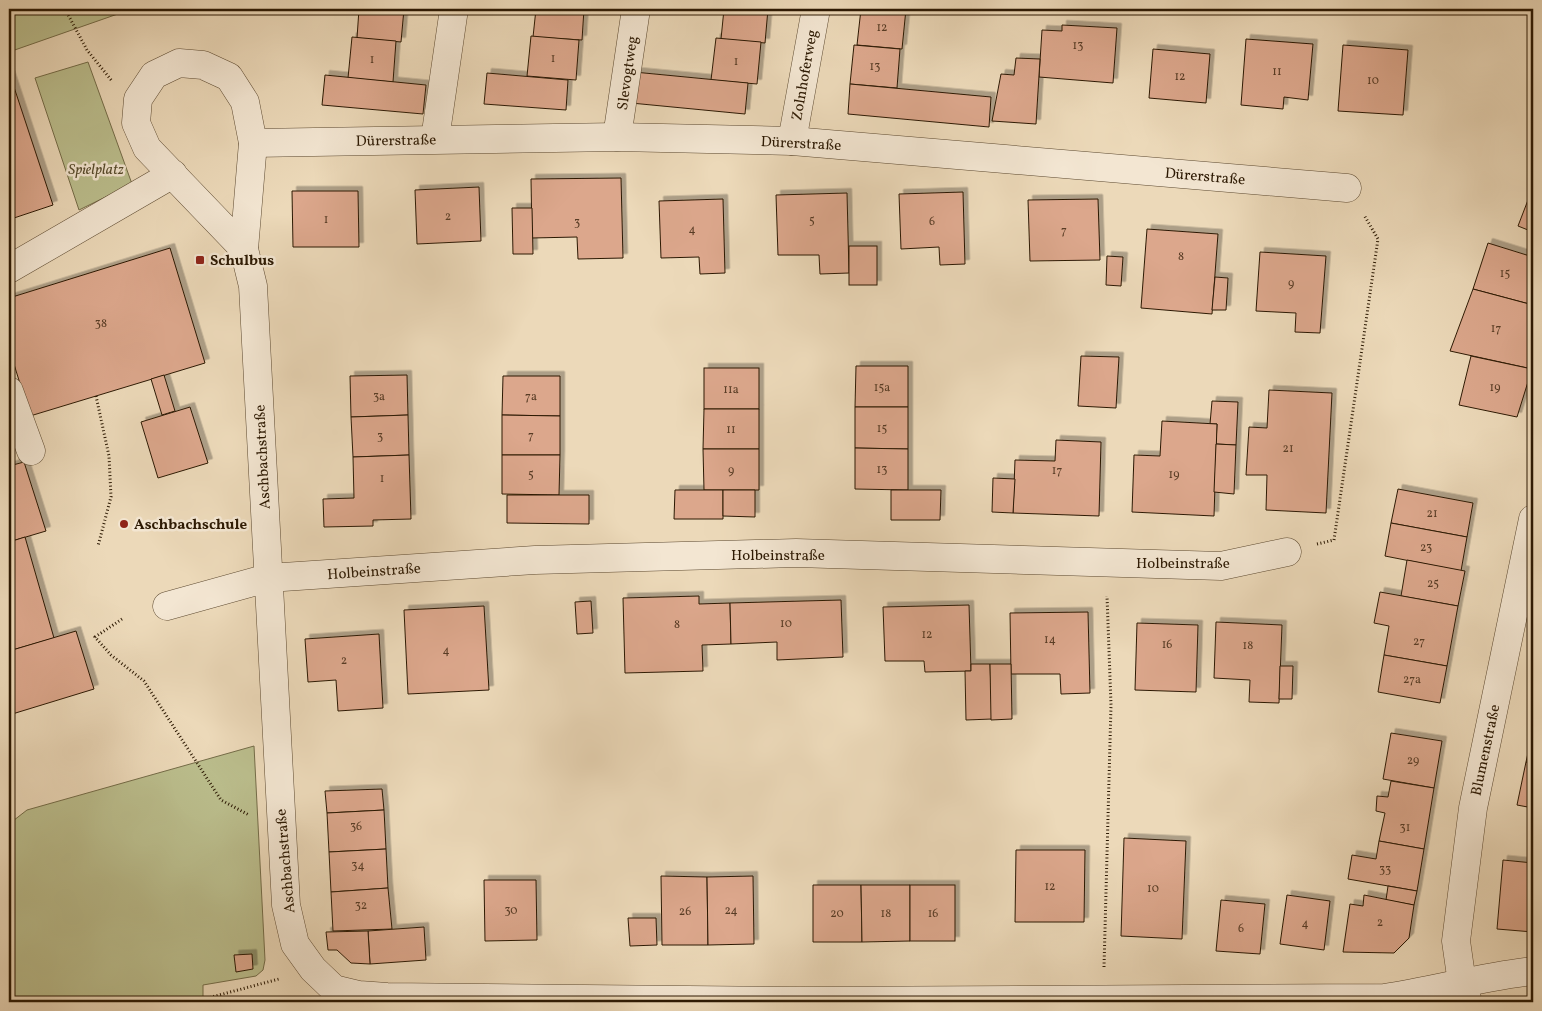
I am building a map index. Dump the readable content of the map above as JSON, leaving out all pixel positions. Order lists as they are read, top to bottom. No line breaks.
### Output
{"streets":{"street":["Slevogtweg","Zolnhoferweg","Dürerstraße","Aschbachstraße","Holbeinstraße","Blumenstraße"]},"crossings":[["Slevogtweg","Dürerstraße"],["Zolnhoferweg","Dürerstraße"],["Dürerstraße","Aschbachstraße"],["Aschbachstraße","Holbeinstraße"],["Aschbachstraße","Blumenstraße"]],"parks":["Spielplatz"],"places":{"transit":["Schulbus"],"other":["Aschbachschule"]},"house_numbers":["12","13","1","1","1","13","11","12","10","2","1","5","6","3","4","7","8","15","9","38","17","15a","19","11a","3a","7a","15","11","7","3","21","13","9","17","5","19","1","21","23","25","10","8","12","14","27","16","18","4","2","27a","29","36","31","34","33","12","10","32","30","24","26","20","18","16","2","4","6"]}
